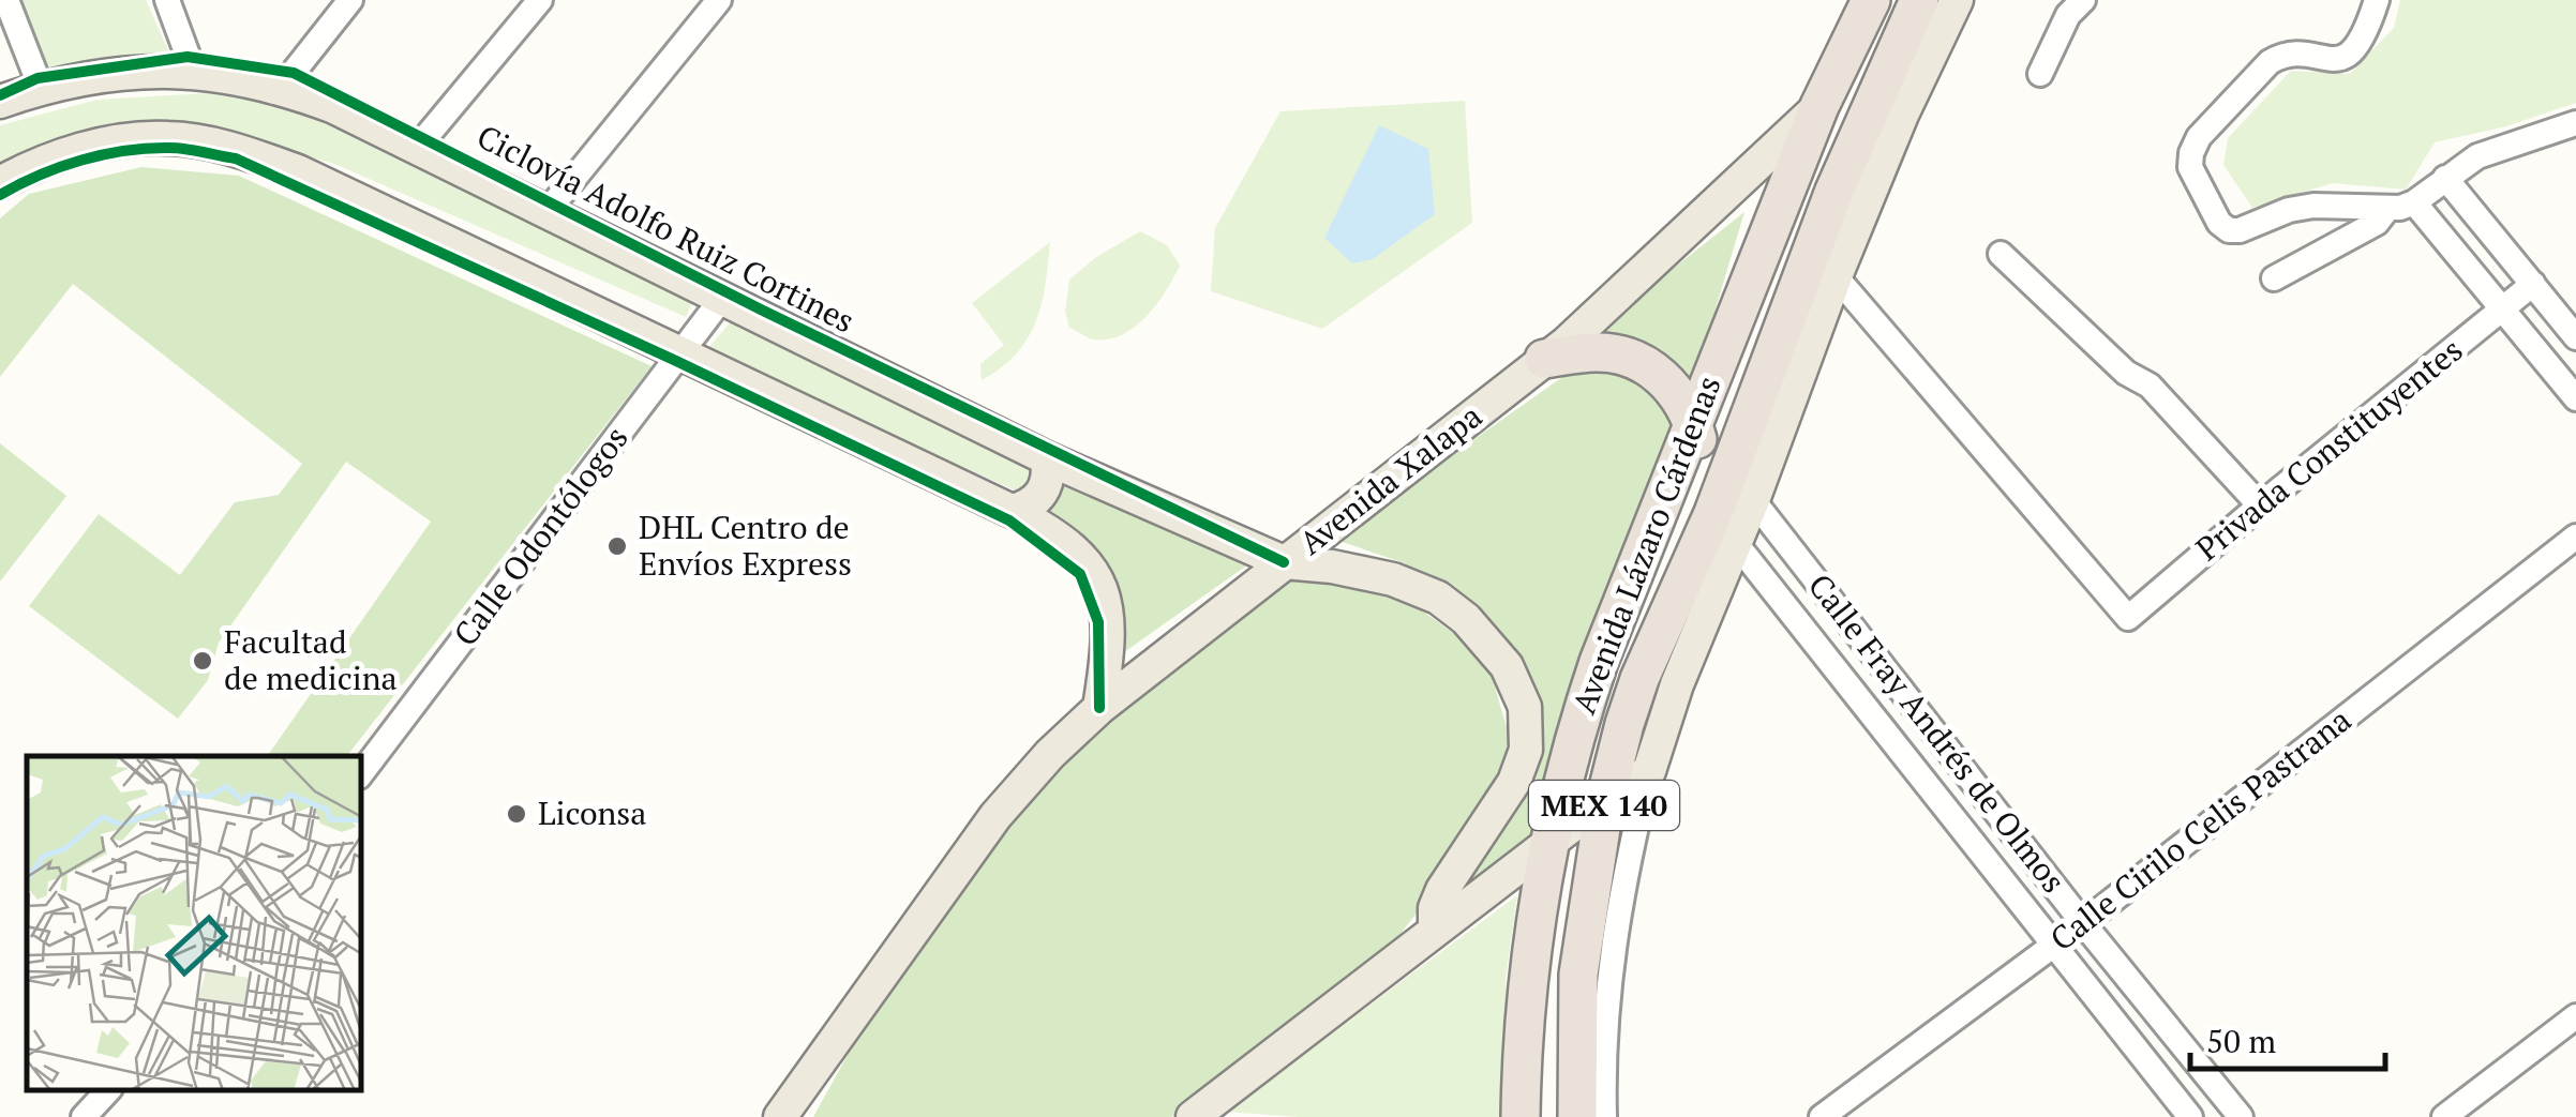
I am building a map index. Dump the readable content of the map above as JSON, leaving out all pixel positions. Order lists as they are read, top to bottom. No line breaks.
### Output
{"streets":{"highway":["Avenida Lázaro Cárdenas","MEX 140"],"main road":["Avenida Xalapa"],"street":["Privada Constituyentes","Calle Odontólogos","Calle Fray Andrés de Olmos","Calle Cirilo Celis Pastrana"],"cycle path":["Ciclovía Adolfo Ruiz Cortines"]},"crossings":[["Avenida Xalapa","Avenida Lázaro Cárdenas"],["Avenida Lázaro Cárdenas","Calle Fray Andrés de Olmos"],["Calle Fray Andrés de Olmos","Calle Cirilo Celis Pastrana"]],"places":["DHL Centro de Envíos Express","Facultad de medicina","Liconsa"],"scale_bar":"50 m"}
